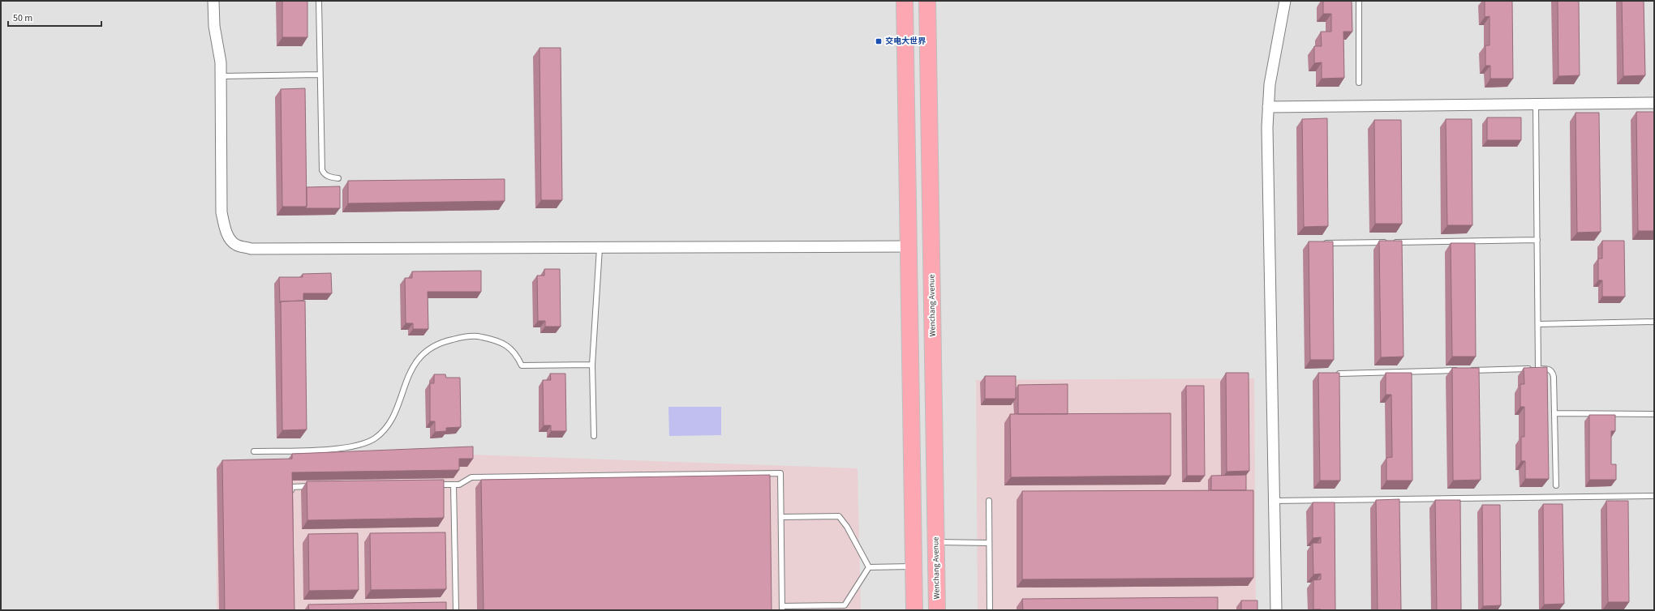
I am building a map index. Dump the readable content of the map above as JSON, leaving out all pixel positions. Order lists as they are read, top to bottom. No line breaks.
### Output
{"streets":{"main road":["Wenchang Avenue"]},"places":{"transit":["交电大世界"]},"scale_bar":"50 m"}
